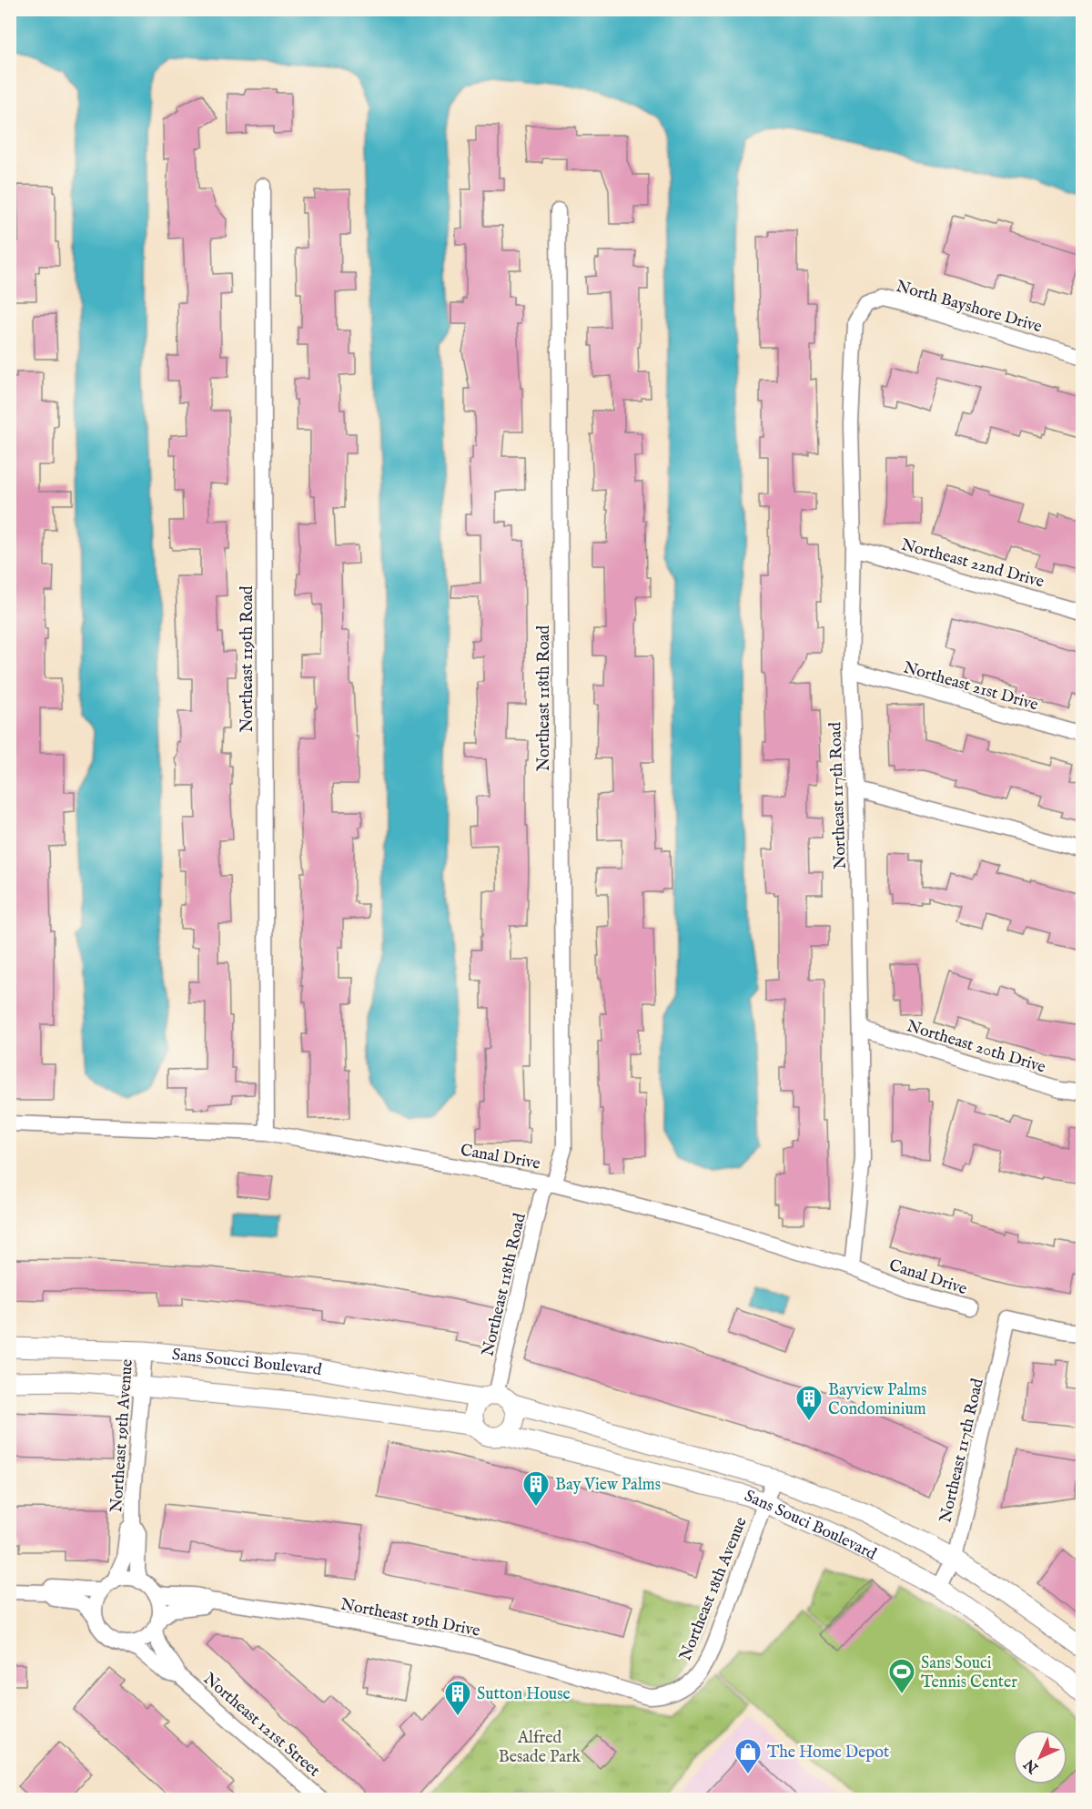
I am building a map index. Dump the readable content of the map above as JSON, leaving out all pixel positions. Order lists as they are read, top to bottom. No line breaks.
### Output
{"streets":{"street":["North Bayshore Drive","Northeast 22nd Drive","Northeast 119th Road","Northeast 21st Drive","Northeast 118th Road","Northeast 117th Road","Northeast 20th Drive","Canal Drive","Sans Soucci Boulevard","Northeast 19th Avenue","Sans Souci Boulevard","Northeast 18th Avenue","Northeast 19th Drive","Northeast 121st Street"]},"crossings":[["North Bayshore Drive","Northeast 117th Road"],["Northeast 22nd Drive","Northeast 117th Road"],["Northeast 119th Road","Canal Drive"],["Northeast 21st Drive","Northeast 117th Road"],["Northeast 118th Road","Canal Drive"],["Northeast 118th Road","Sans Soucci Boulevard"],["Northeast 118th Road","Sans Souci Boulevard"],["Northeast 117th Road","Northeast 20th Drive"],["Northeast 117th Road","Canal Drive"],["Northeast 117th Road","Sans Souci Boulevard"],["Sans Soucci Boulevard","Northeast 19th Avenue"],["Sans Soucci Boulevard","Sans Souci Boulevard"],["Northeast 19th Avenue","Northeast 19th Drive"],["Northeast 19th Avenue","Northeast 121st Street"],["Sans Souci Boulevard","Northeast 18th Avenue"],["Northeast 18th Avenue","Northeast 19th Drive"],["Northeast 19th Drive","Northeast 121st Street"]],"parks":["Alfred Besade Park"],"places":{"building":["Bayview Palms Condominium","Bay View Palms","Sutton House"],"sports":["Sans Souci Tennis Center"],"shop":["The Home Depot"]},"north":"bottom left"}
